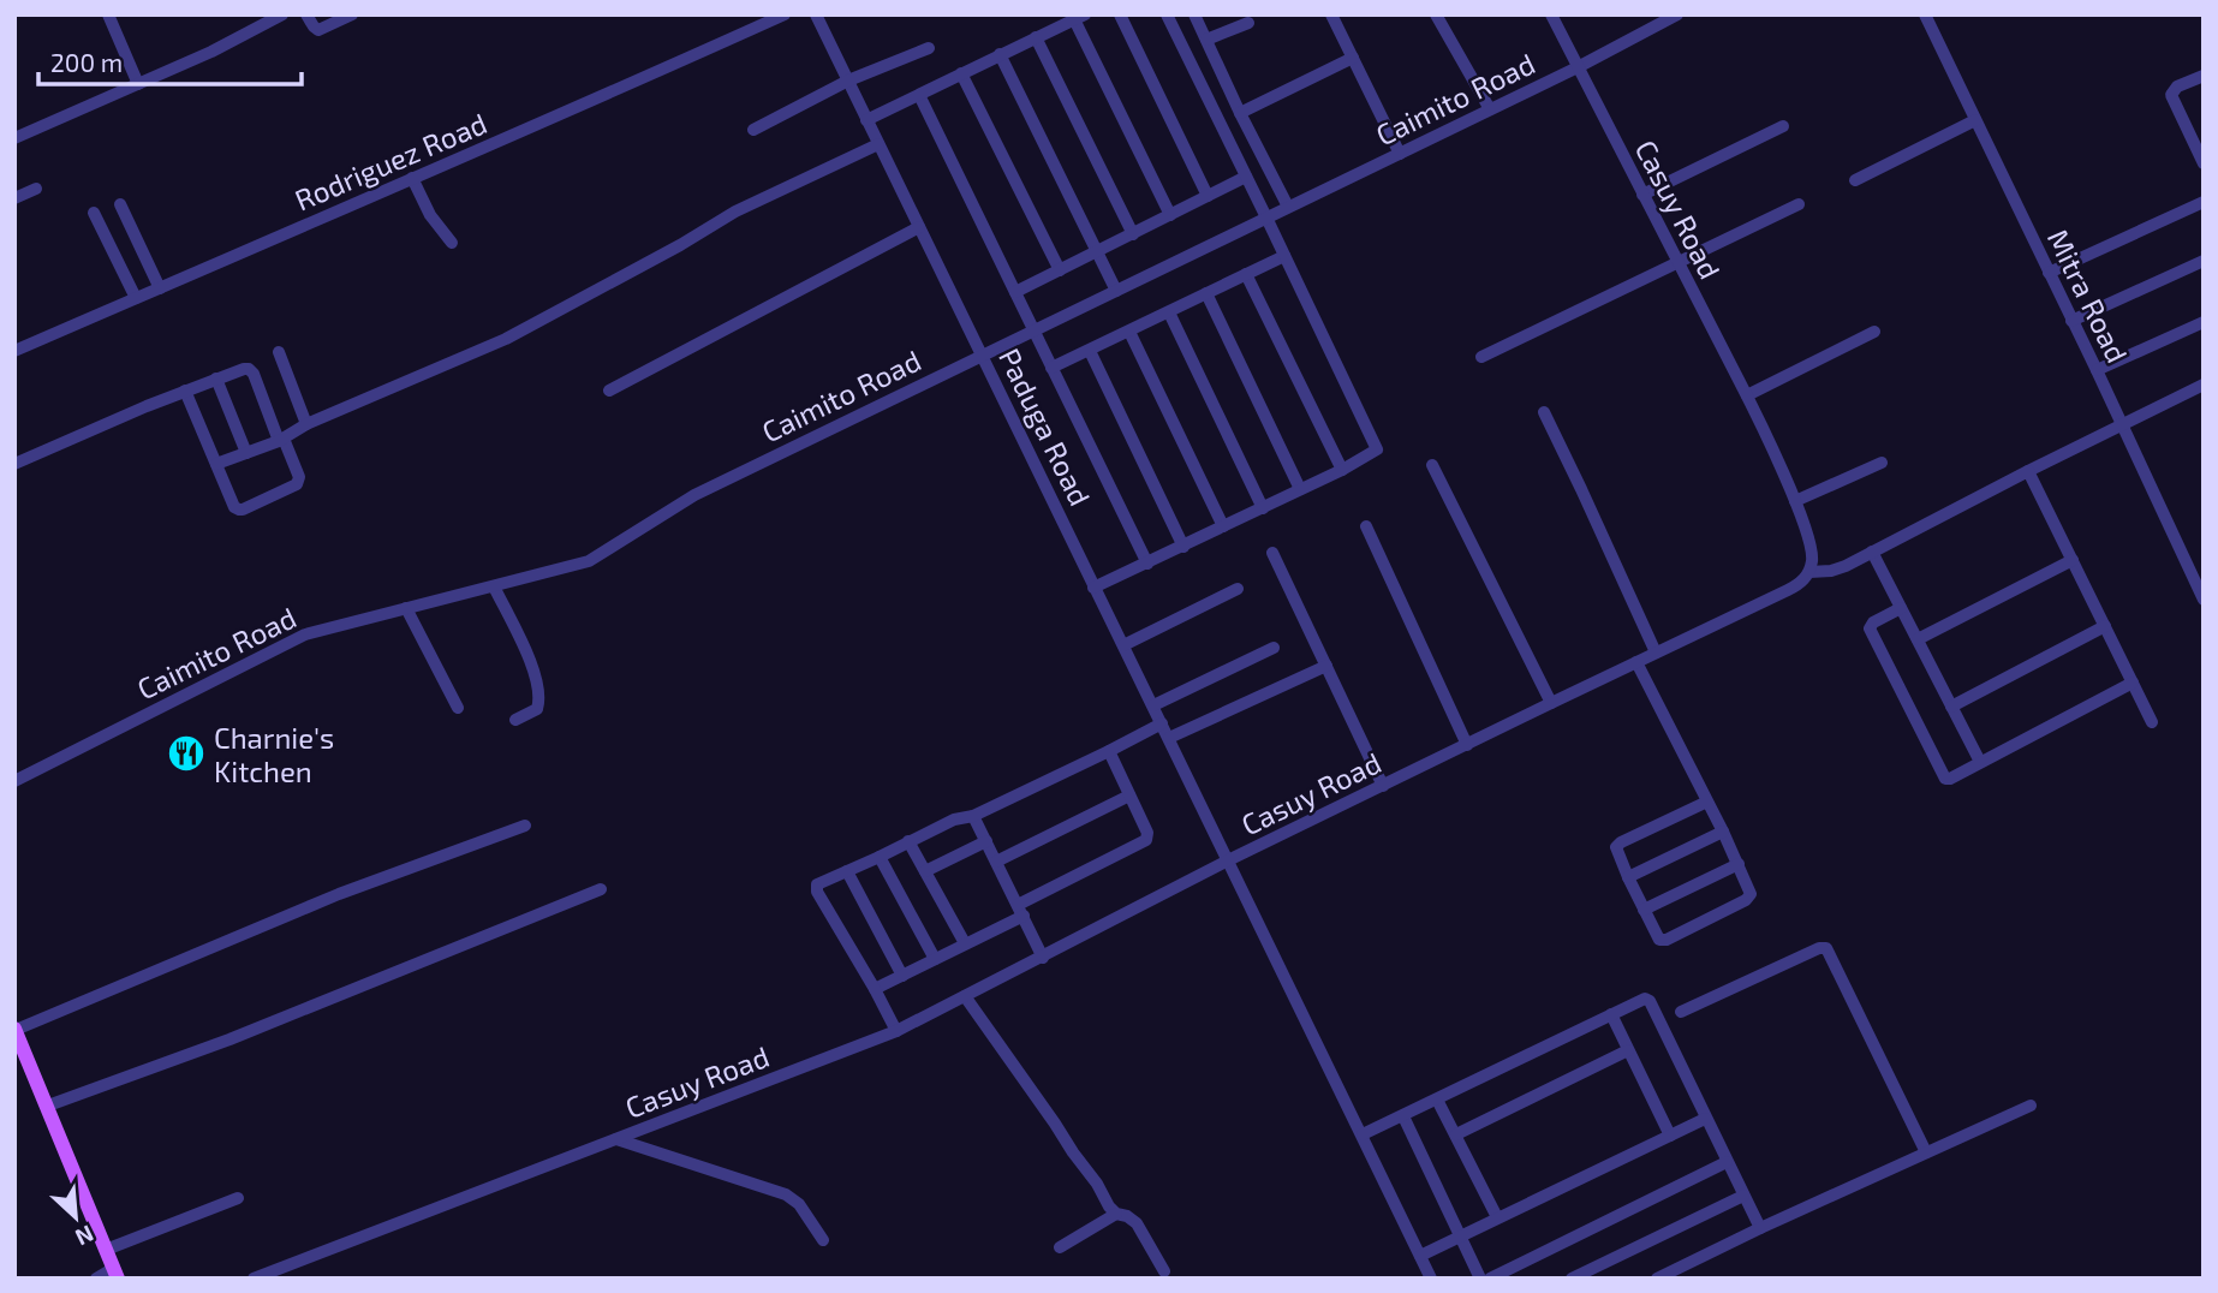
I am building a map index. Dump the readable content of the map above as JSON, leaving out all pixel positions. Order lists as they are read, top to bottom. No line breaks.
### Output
{"streets":{"street":["Caimito Road","Rodriguez Road","Casuy Road","Mitra Road","Paduga Road"]},"crossings":[["Caimito Road","Casuy Road"],["Caimito Road","Paduga Road"],["Casuy Road","Paduga Road"]],"places":{"restaurant":["Charnie's Kitchen"]},"scale_bar":"200 m","north":"bottom right"}
